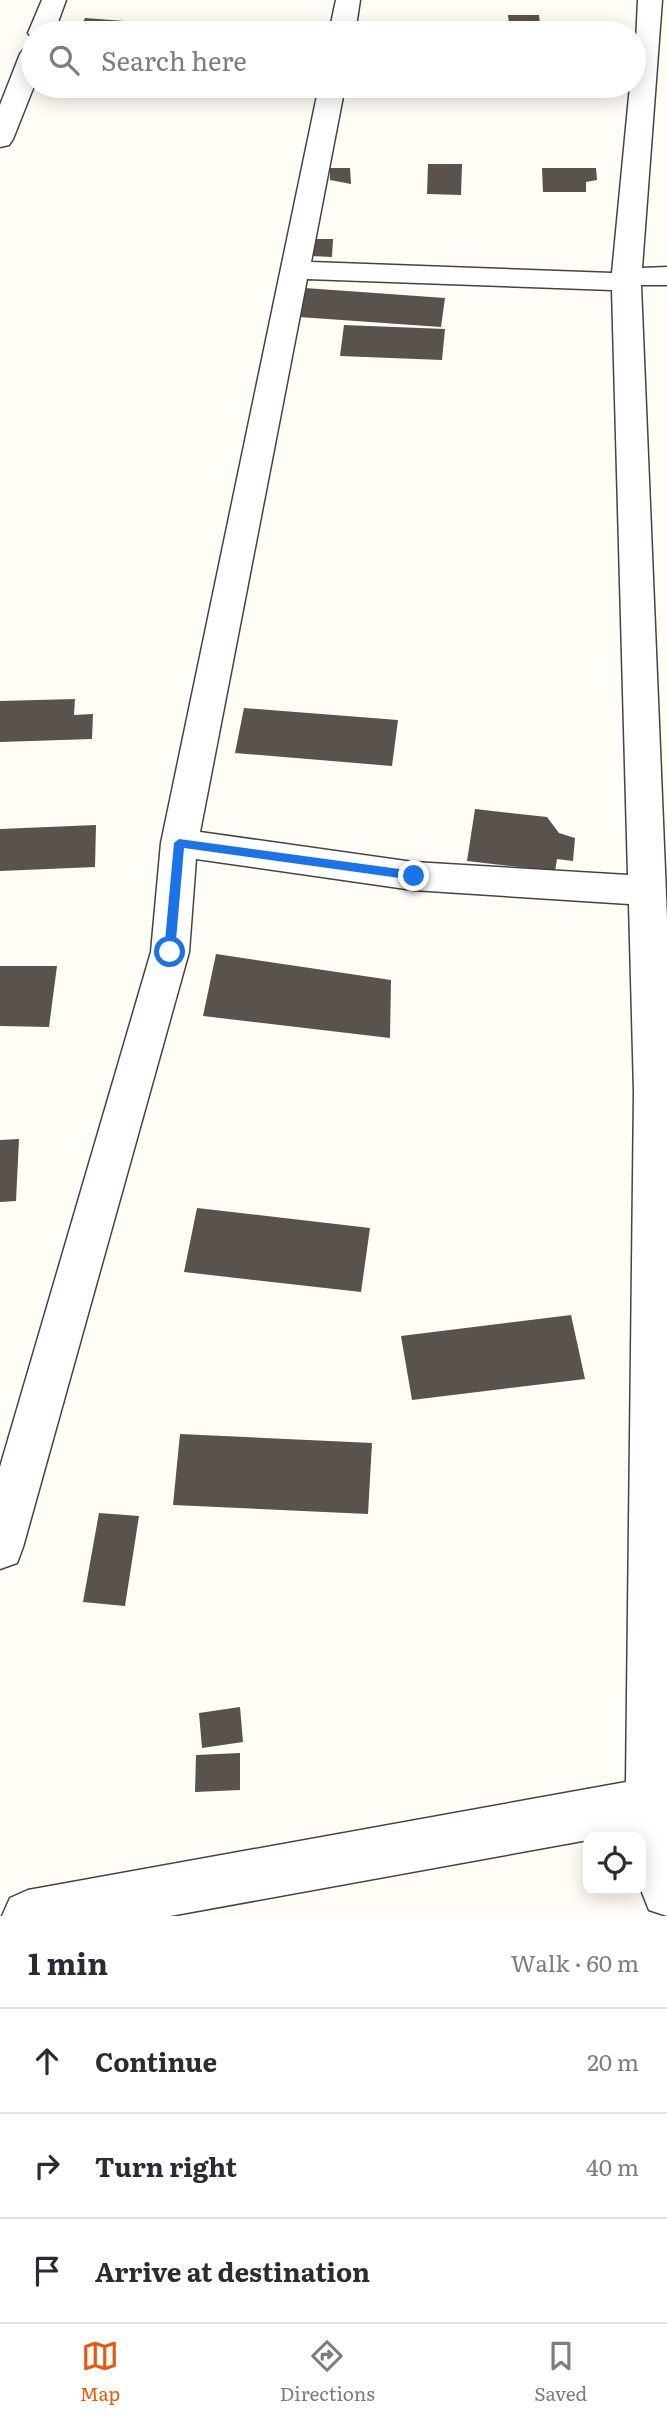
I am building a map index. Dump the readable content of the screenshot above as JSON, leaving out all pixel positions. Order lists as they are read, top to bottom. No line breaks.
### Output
{"page":{"search":"Search here","heading":["1 min","Walk · 60 m"],"list":[["Continue","20 m"],["Turn right","40 m"],"Arrive at destination"],"nav":["Map","Directions","Saved"]}}
